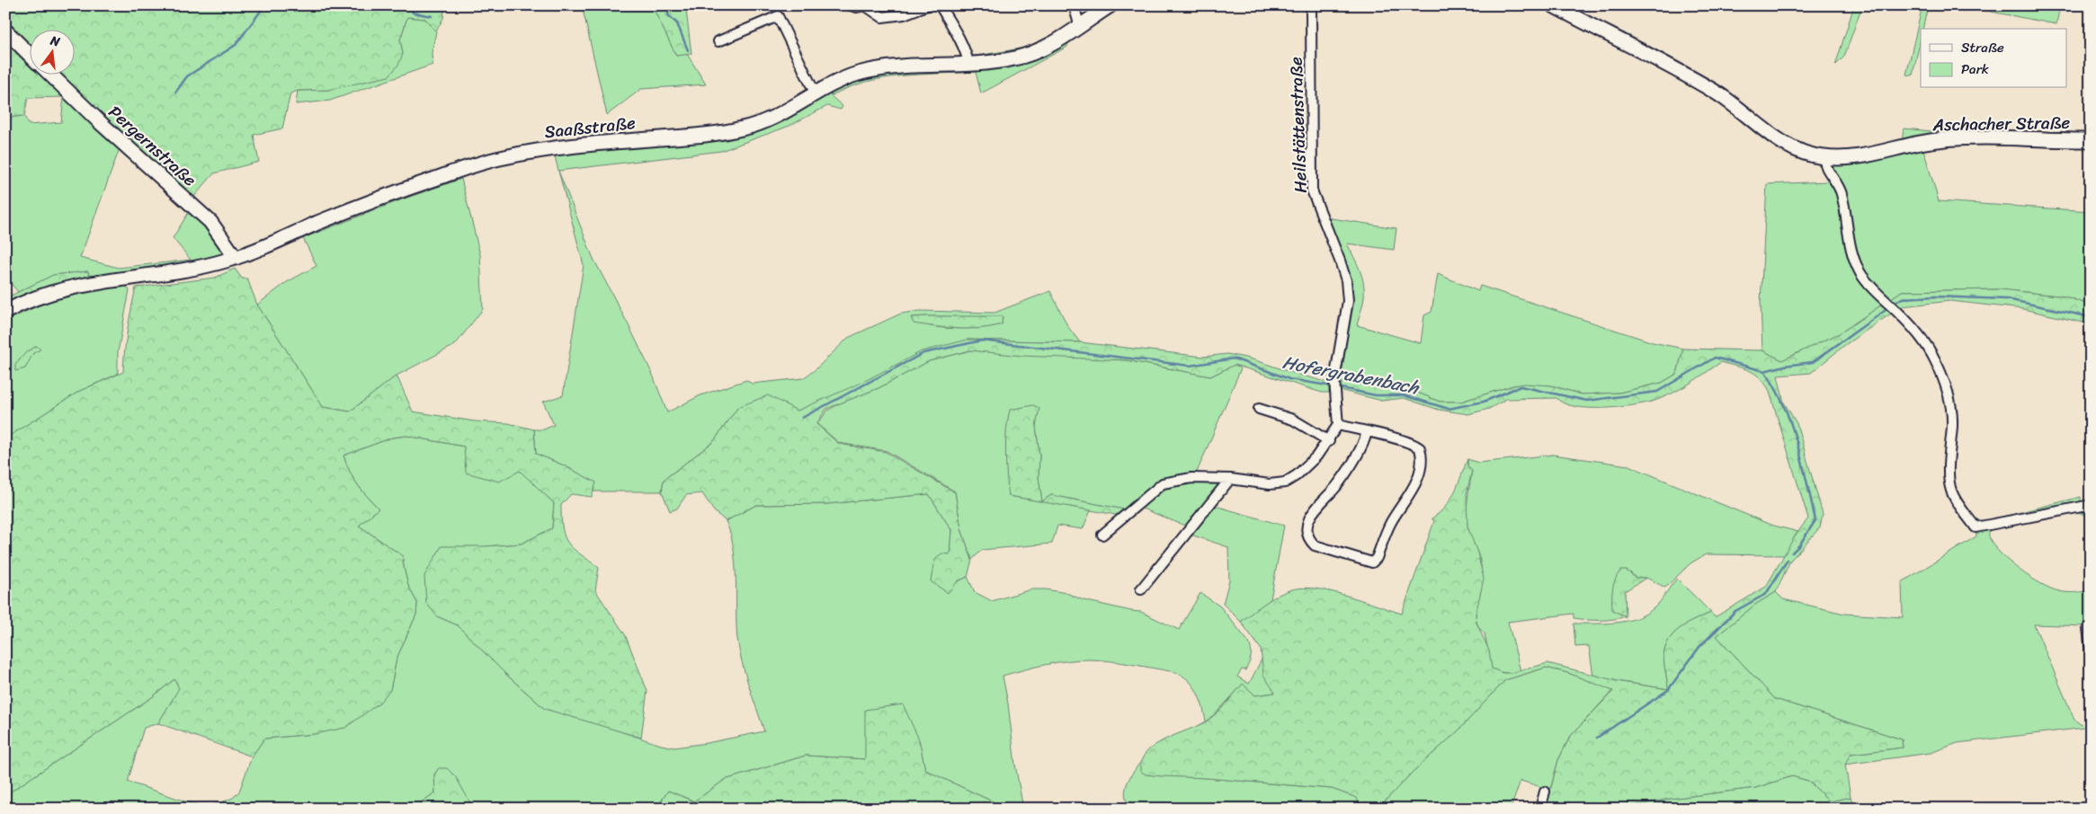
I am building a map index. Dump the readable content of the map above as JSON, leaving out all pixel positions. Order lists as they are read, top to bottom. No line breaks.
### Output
{"streets":{"street":["Aschacher Straße","Heilstättenstraße","Saaßstraße","Pergernstraße"]},"crossings":[["Saaßstraße","Pergernstraße"]],"water":["Hofergrabenbach"],"legend":["Straße","Park"],"north":"top"}
